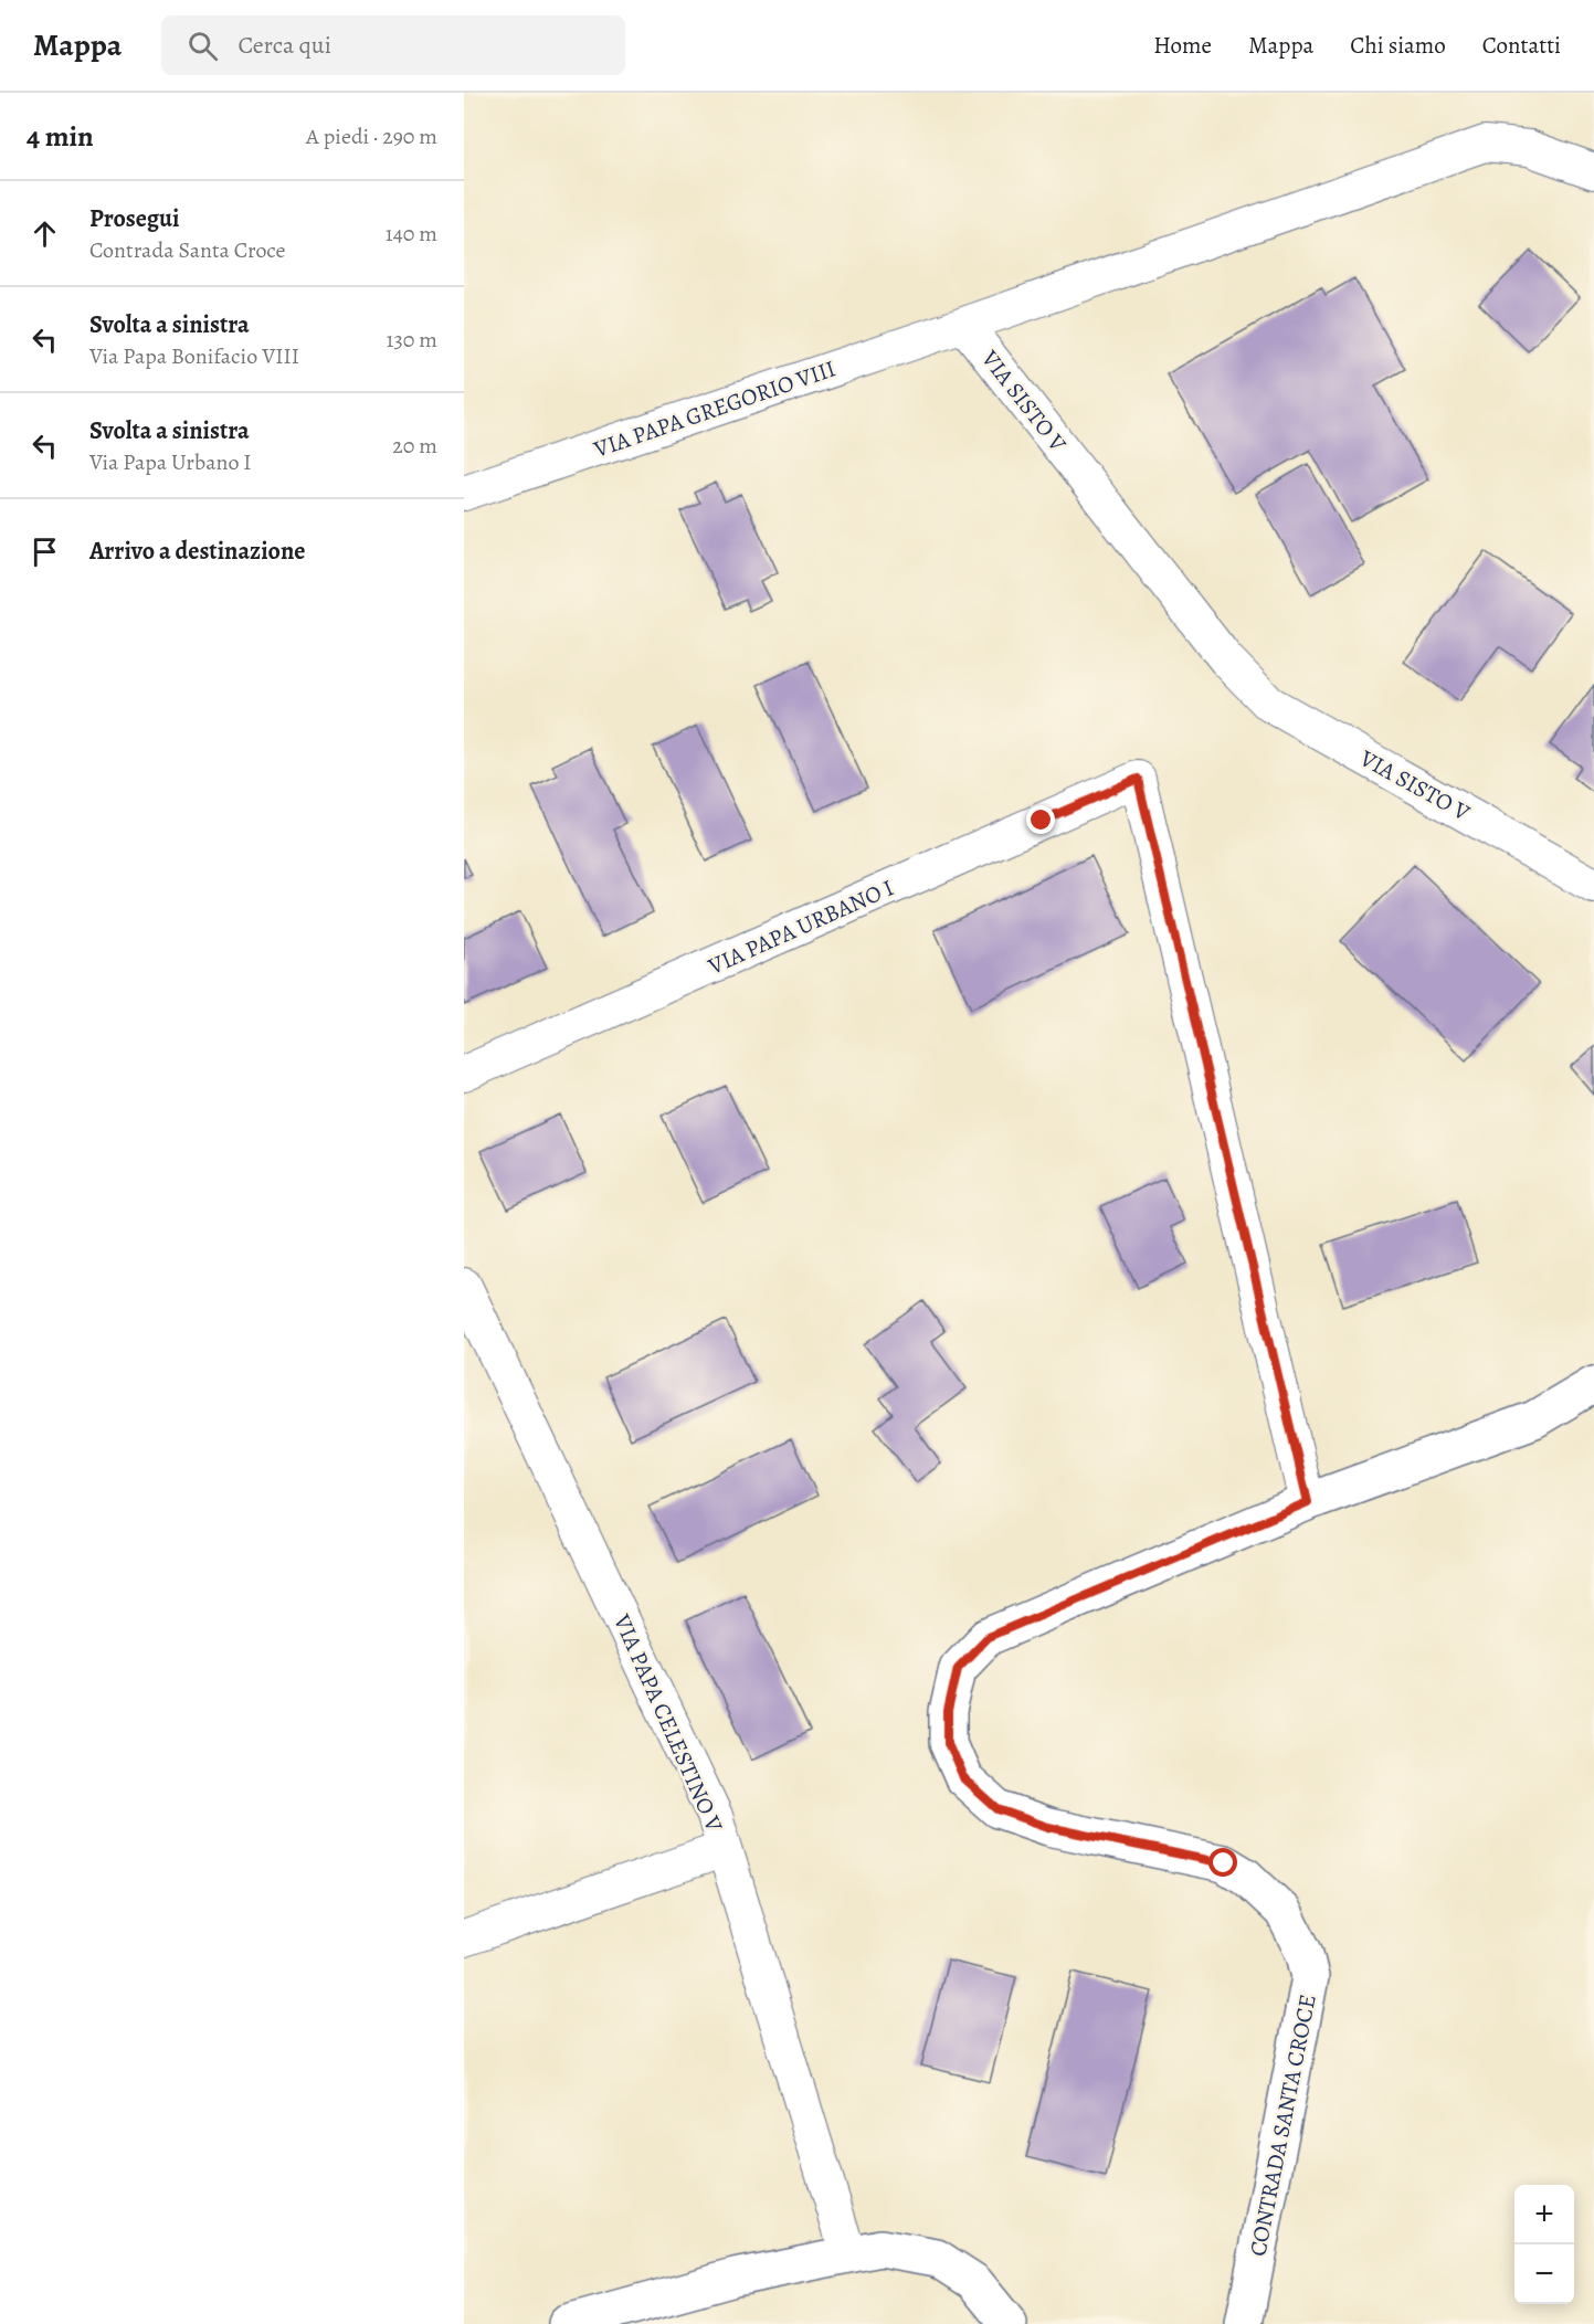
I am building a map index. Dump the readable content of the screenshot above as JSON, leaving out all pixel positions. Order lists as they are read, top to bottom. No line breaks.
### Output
{"streets":{"street":["VIA SISTO V","VIA PAPA GREGORIO VIII","VIA PAPA URBANO I","VIA PAPA CELESTINO V","CONTRADA SANTA CROCE"]},"crossings":[["VIA SISTO V","VIA PAPA GREGORIO VIII"],["VIA PAPA URBANO I","CONTRADA SANTA CROCE"]],"page":{"header":"Mappa","search":"Cerca qui","nav":["Home","Mappa","Chi siamo","Contatti"],"heading":["4 min","A piedi · 290 m"],"list":[["Prosegui","Contrada Santa Croce","140 m"],["Svolta a sinistra","Via Papa Bonifacio VIII","130 m"],["Svolta a sinistra","Via Papa Urbano I","20 m"],"Arrivo a destinazione"],"map_buttons":["+","−"]}}
